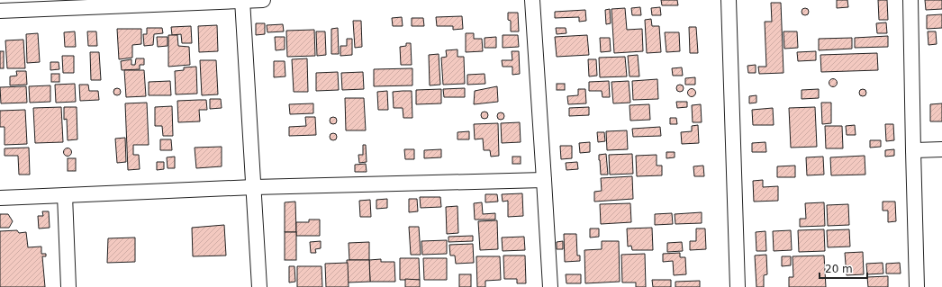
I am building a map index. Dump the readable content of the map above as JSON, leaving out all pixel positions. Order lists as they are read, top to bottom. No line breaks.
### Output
{"scale_bar":"20 m"}
